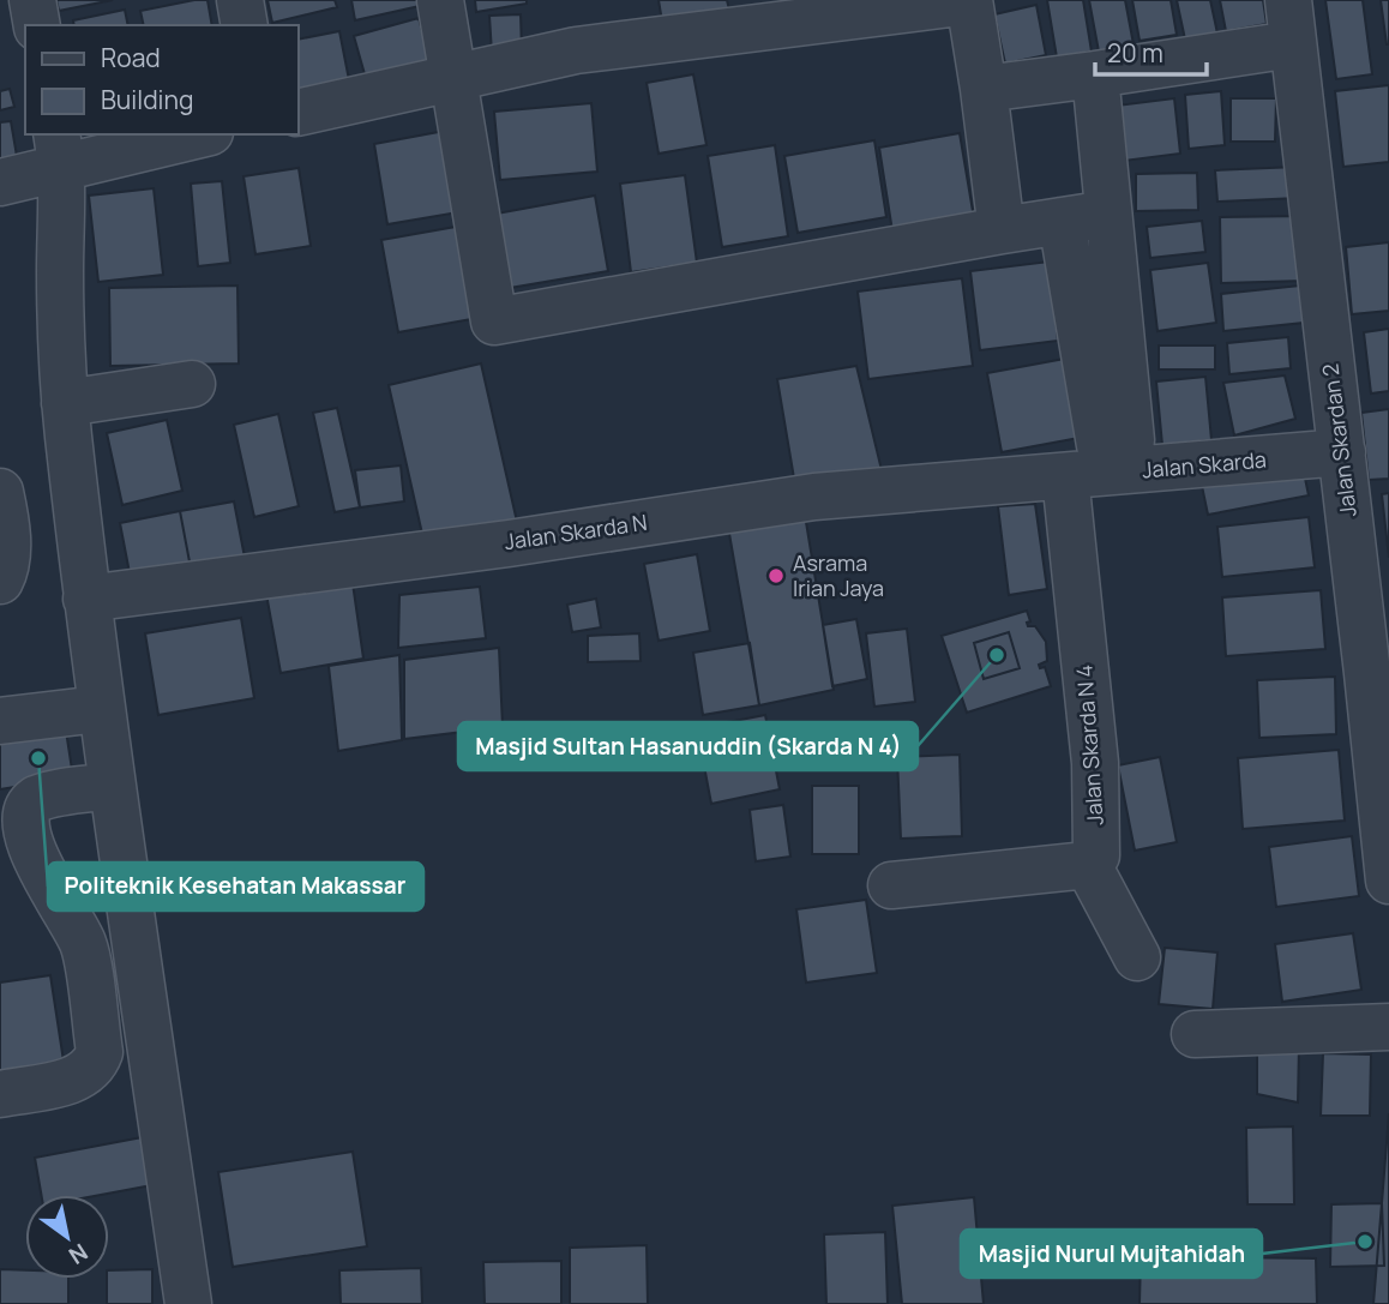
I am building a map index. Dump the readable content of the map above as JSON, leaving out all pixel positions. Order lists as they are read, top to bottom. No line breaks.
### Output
{"streets":{"street":["Jalan Skardan 2","Jalan Skarda","Jalan Skarda N","Jalan Skarda N 4"]},"crossings":[["Jalan Skardan 2","Jalan Skarda"],["Jalan Skarda","Jalan Skarda N"],["Jalan Skarda","Jalan Skarda N 4"],["Jalan Skarda N","Jalan Skarda N 4"]],"places":["Asrama Irian Jaya","Masjid Sultan Hasanuddin (Skarda N 4)","Politeknik Kesehatan Makassar","Masjid Nurul Mujtahidah"],"legend":["Road","Building"],"scale_bar":"20 m","north":"bottom right"}
